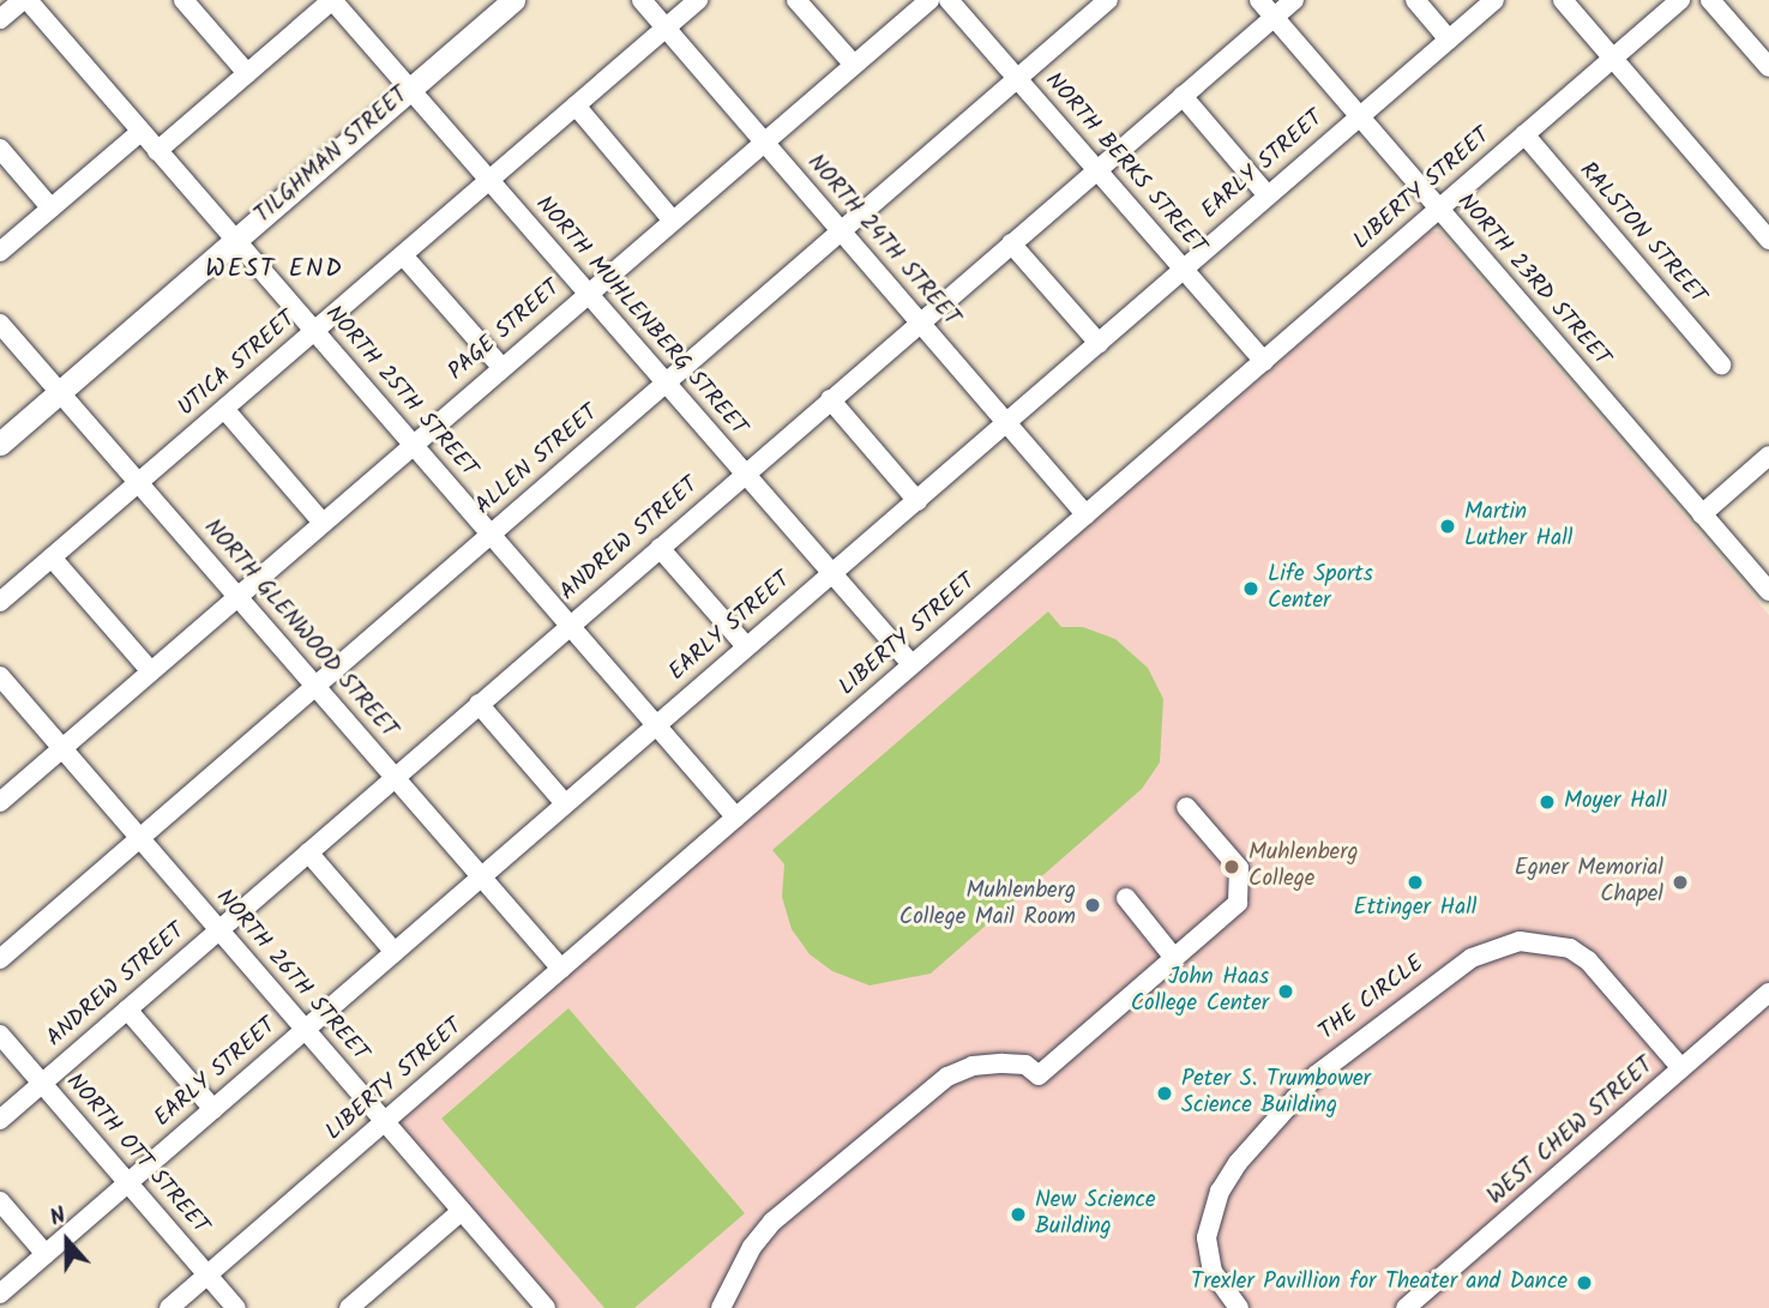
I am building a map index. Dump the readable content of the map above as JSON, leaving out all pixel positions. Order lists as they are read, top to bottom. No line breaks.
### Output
{"streets":{"main road":["TILGHMAN STREET"],"street":["NORTH BERKS STREET","EARLY STREET","LIBERTY STREET","RALSTON STREET","NORTH 24TH STREET","NORTH 23RD STREET","NORTH MUHLENBERG STREET","PAGE STREET","UTICA STREET","NORTH 25TH STREET","ALLEN STREET","ANDREW STREET","NORTH GLENWOOD STREET","NORTH 26TH STREET","THE CIRCLE","WEST CHEW STREET","NORTH OTT STREET"]},"crossings":[["TILGHMAN STREET","NORTH MUHLENBERG STREET"],["TILGHMAN STREET","NORTH 25TH STREET"],["TILGHMAN STREET","NORTH GLENWOOD STREET"],["NORTH BERKS STREET","EARLY STREET"],["NORTH BERKS STREET","LIBERTY STREET"],["NORTH BERKS STREET","ALLEN STREET"],["NORTH BERKS STREET","ANDREW STREET"],["EARLY STREET","NORTH 24TH STREET"],["EARLY STREET","NORTH 23RD STREET"],["EARLY STREET","NORTH MUHLENBERG STREET"],["EARLY STREET","NORTH 25TH STREET"],["EARLY STREET","NORTH GLENWOOD STREET"],["EARLY STREET","NORTH 26TH STREET"],["EARLY STREET","NORTH OTT STREET"],["LIBERTY STREET","RALSTON STREET"],["LIBERTY STREET","NORTH 24TH STREET"],["LIBERTY STREET","NORTH 23RD STREET"],["LIBERTY STREET","NORTH MUHLENBERG STREET"],["LIBERTY STREET","NORTH 25TH STREET"],["LIBERTY STREET","NORTH GLENWOOD STREET"],["LIBERTY STREET","NORTH 26TH STREET"],["LIBERTY STREET","NORTH OTT STREET"],["NORTH 24TH STREET","PAGE STREET"],["NORTH 24TH STREET","UTICA STREET"],["NORTH 24TH STREET","ALLEN STREET"],["NORTH 24TH STREET","ANDREW STREET"],["NORTH 23RD STREET","ANDREW STREET"],["NORTH MUHLENBERG STREET","PAGE STREET"],["NORTH MUHLENBERG STREET","UTICA STREET"],["NORTH MUHLENBERG STREET","ALLEN STREET"],["NORTH MUHLENBERG STREET","ANDREW STREET"],["PAGE STREET","NORTH 25TH STREET"],["PAGE STREET","NORTH GLENWOOD STREET"],["PAGE STREET","NORTH 26TH STREET"],["UTICA STREET","NORTH 25TH STREET"],["UTICA STREET","NORTH GLENWOOD STREET"],["NORTH 25TH STREET","ALLEN STREET"],["NORTH 25TH STREET","ANDREW STREET"],["ALLEN STREET","NORTH GLENWOOD STREET"],["ALLEN STREET","NORTH 26TH STREET"],["ANDREW STREET","NORTH GLENWOOD STREET"],["ANDREW STREET","NORTH 26TH STREET"],["ANDREW STREET","NORTH OTT STREET"],["THE CIRCLE","WEST CHEW STREET"]],"districts":["WEST END"],"places":["Martin Luther Hall","Life Sports Center","Moyer Hall","Muhlenberg College","Ettinger Hall","Egner Memorial Chapel","Muhlenberg College Mail Room","John Haas College Center","Peter S. Trumbower Science Building","New Science Building","Trexler Pavillion for Theater and Dance"],"north":"top"}
